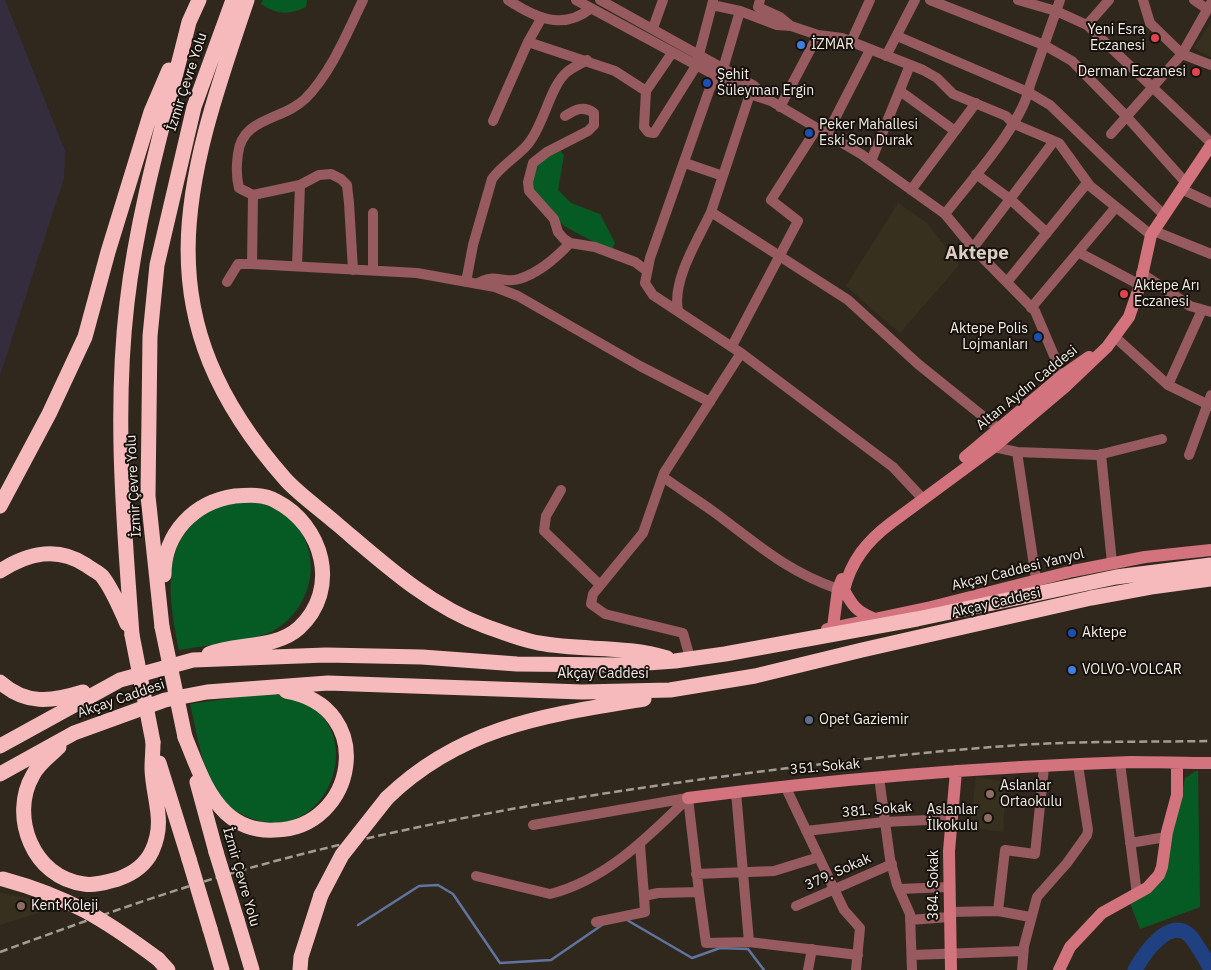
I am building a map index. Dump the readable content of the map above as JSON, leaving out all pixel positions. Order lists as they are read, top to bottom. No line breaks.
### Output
{"streets":{"highway":["İzmir Çevre Yolu","Akçay Caddesi"],"main road":["Altan Aydın Caddesi","Akçay Caddesi Yanyol","351. Sokak","384. Sokak"],"street":["381. Sokak","379. Sokak"]},"crossings":[["Altan Aydın Caddesi","Akçay Caddesi Yanyol"],["351. Sokak","384. Sokak"],["381. Sokak","384. Sokak"]],"districts":["Aktepe"],"places":["Yeni Esra Eczanesi","İZMAR","Derman Eczanesi","Şehit Süleyman Ergin","Peker Mahallesi Eski Son Durak","Aktepe Arı Eczanesi","Aktepe Polis Lojmanları","Aktepe","VOLVO-VOLCAR","Opet Gaziemir","Aslanlar Ortaokulu","Aslanlar İlkokulu","Kent Koleji"]}
